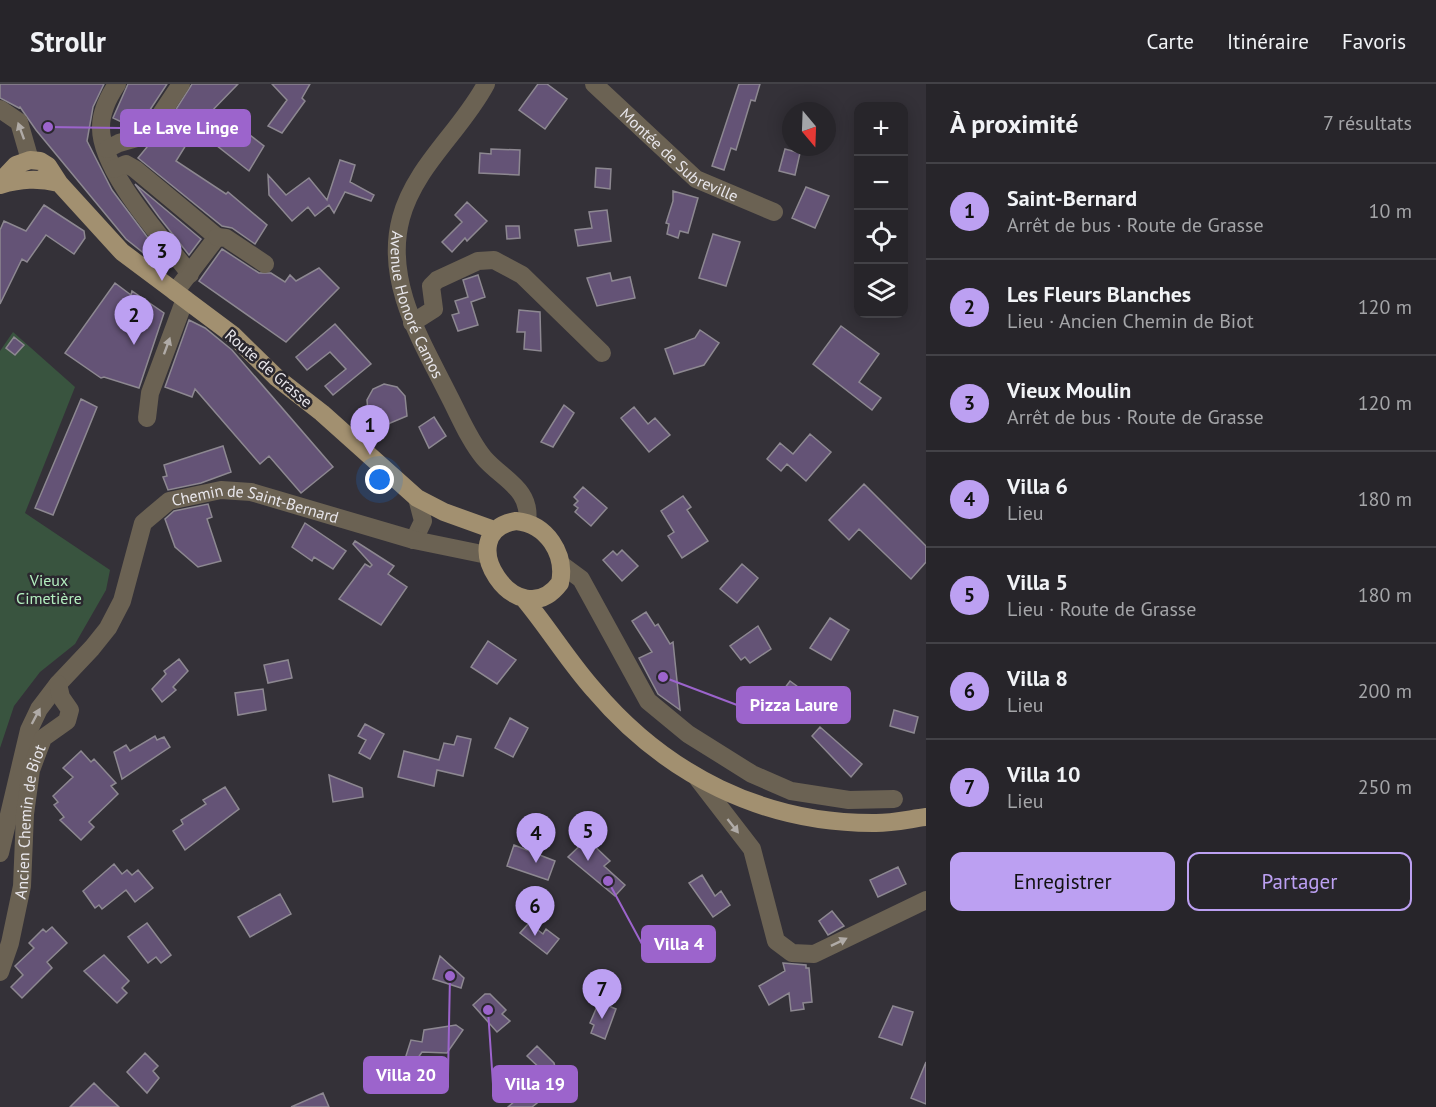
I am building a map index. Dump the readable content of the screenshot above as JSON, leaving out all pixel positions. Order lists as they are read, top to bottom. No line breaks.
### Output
{"streets":{"main road":["Route de Grasse"],"street":["Montée de Subreville","Avenue Honoré Camos","Chemin de Saint-Bernard","Ancien Chemin de Biot"]},"crossings":[["Avenue Honoré Camos","Route de Grasse"],["Avenue Honoré Camos","Chemin de Saint-Bernard"],["Route de Grasse","Chemin de Saint-Bernard"],["Chemin de Saint-Bernard","Ancien Chemin de Biot"]],"parks":["Vieux Cimetière"],"places":["Le Lave Linge","Pizza Laure","Villa 4","Villa 20","Villa 19"],"north":"bottom","page":{"header":"Strollr","nav":["Carte","Itinéraire","Favoris"],"heading":["À proximité","7 résultats"],"map_buttons":["+","−"],"list":[{"mark":"1","name":"Saint-Bernard","note":"Arrêt de bus · Route de Grasse","value":"10 m"},{"mark":"2","name":"Les Fleurs Blanches","note":"Lieu · Ancien Chemin de Biot","value":"120 m"},{"mark":"3","name":"Vieux Moulin","note":"Arrêt de bus · Route de Grasse","value":"120 m"},{"mark":"4","name":"Villa 6","note":"Lieu","value":"180 m"},{"mark":"5","name":"Villa 5","note":"Lieu · Route de Grasse","value":"180 m"},{"mark":"6","name":"Villa 8","note":"Lieu","value":"200 m"},{"mark":"7","name":"Villa 10","note":"Lieu","value":"250 m"}],"pins":["3","2","1","5","4","6","7"],"buttons":["Enregistrer","Partager"]}}
